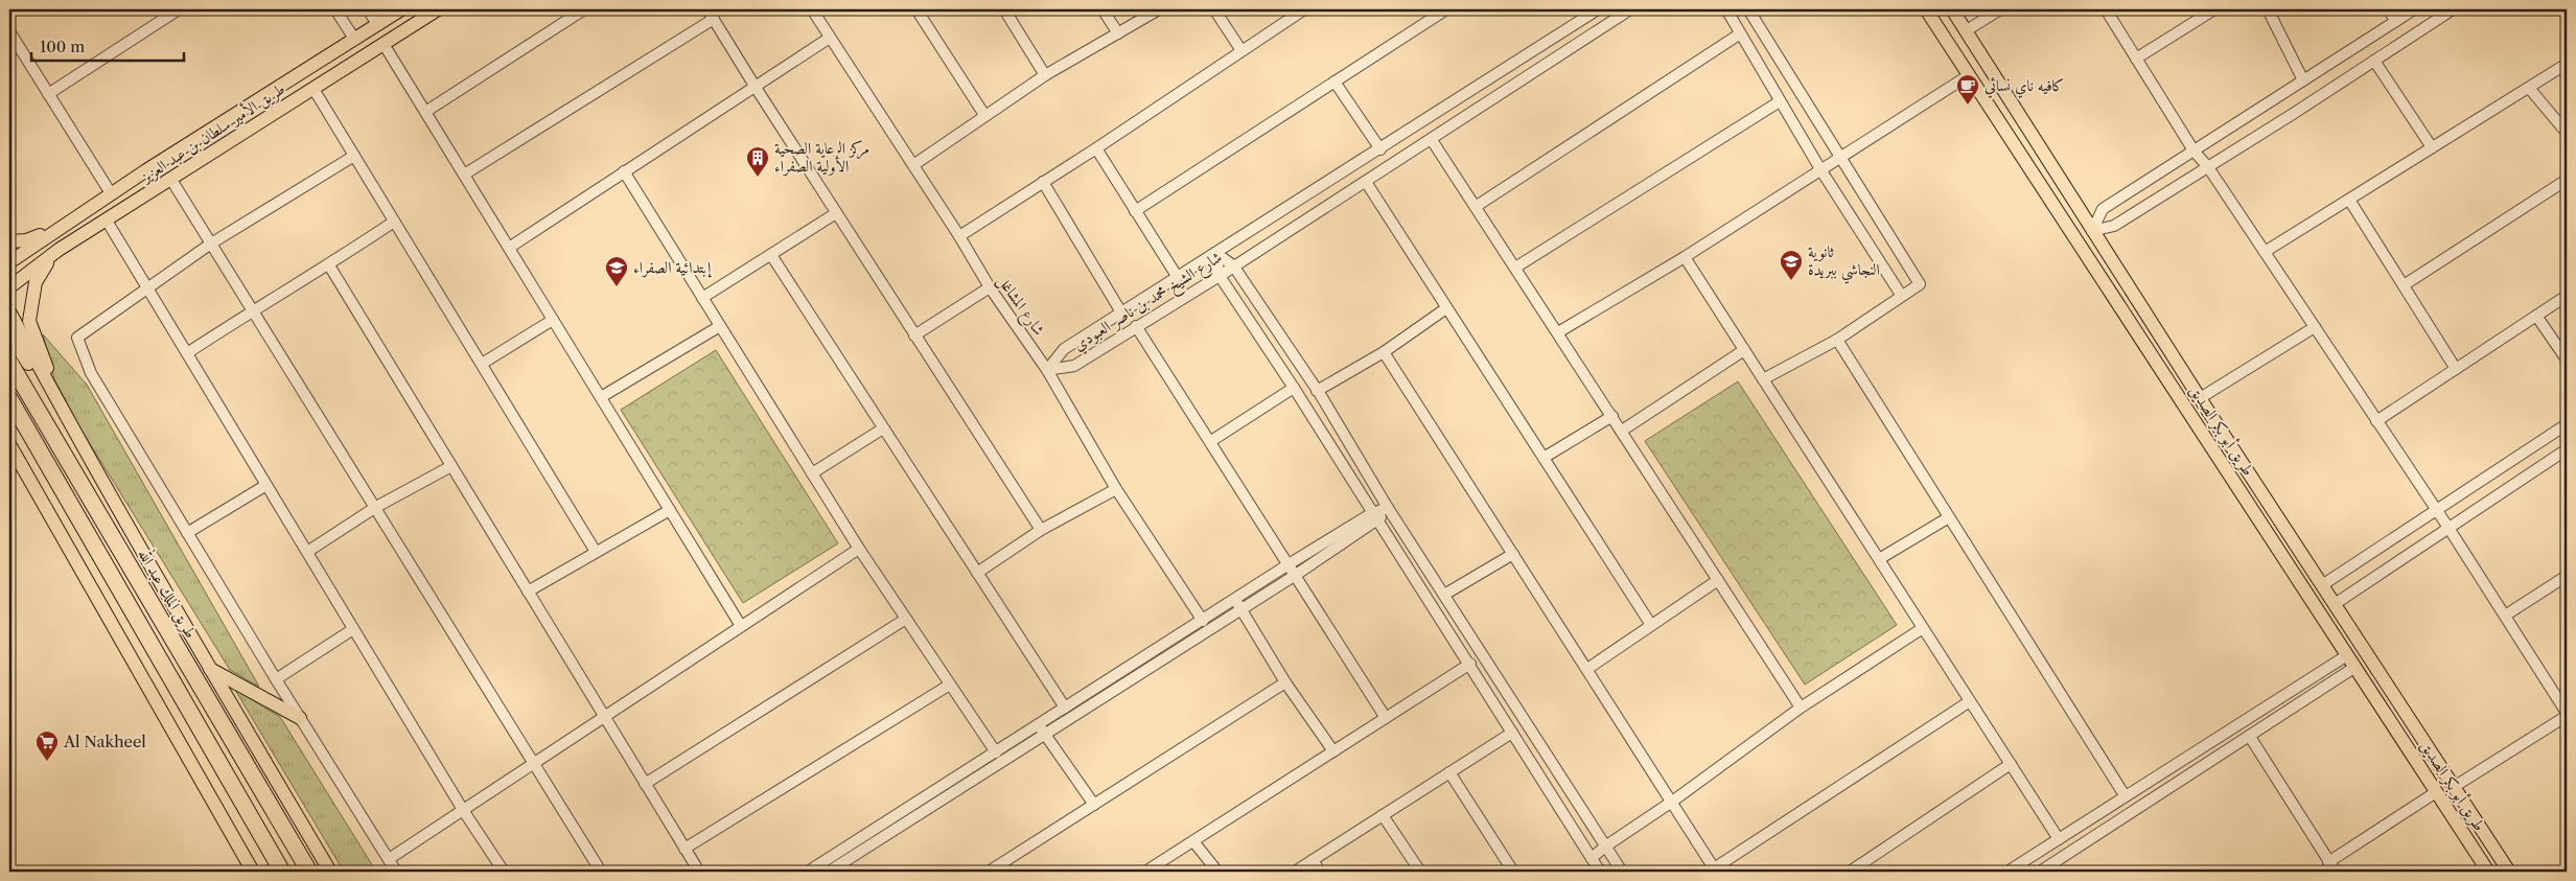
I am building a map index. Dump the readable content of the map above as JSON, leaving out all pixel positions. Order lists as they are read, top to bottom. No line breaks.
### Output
{"streets":{"highway":["طريق الملك عبد الله"],"main road":["طريق الأمير سلطان بن عبد العزيز","طريق أبو بكر الصديق"],"street":["شارع الشيخ محمد بن ناصر العبودي","شارع المشاغل"]},"crossings":[["شارع الشيخ محمد بن ناصر العبودي","شارع المشاغل"]],"places":{"cafe":["كافيه ناي نسائي"],"building":["مركز الرعاية الصحية الأولية الصفراء"],"school or university":["ثانوية النجاشي ببريدة","إبتدائية الصفراء"],"supermarket":["Al Nakheel"]},"scale_bar":"100 m"}
